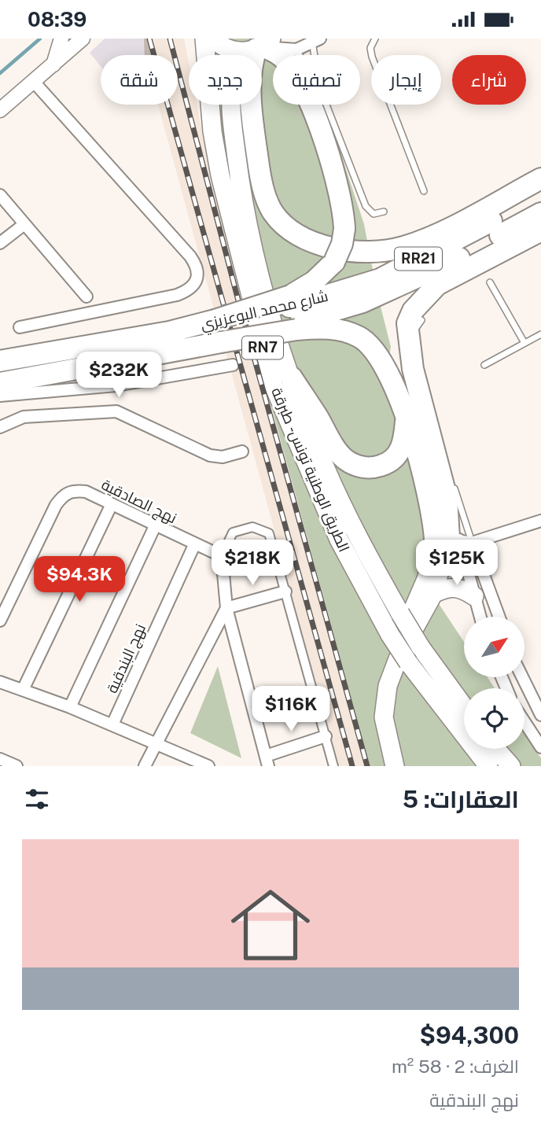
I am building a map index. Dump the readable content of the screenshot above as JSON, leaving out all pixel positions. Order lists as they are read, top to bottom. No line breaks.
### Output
{"streets":{"highway":["RR21","شارع محمد البوعزيزي"],"main road":["RN7","الطريق الوطنية تونس - طبرقة"],"street":["نهج الصادقية","نهج البندقية"]},"crossings":[["نهج الصادقية","نهج البندقية"]],"north":"top right","page":{"status":"08:39","chip":["شراء","إيجار","تصفية","جديد","شقة"],"price":["$232K","$218K","$125K","$94.3K","$116K"],"heading":"العقارات: 5","list":[{"name":"$94,300","note":"الغرف: 2 · 58 m² · نهج البندقية"}]}}
